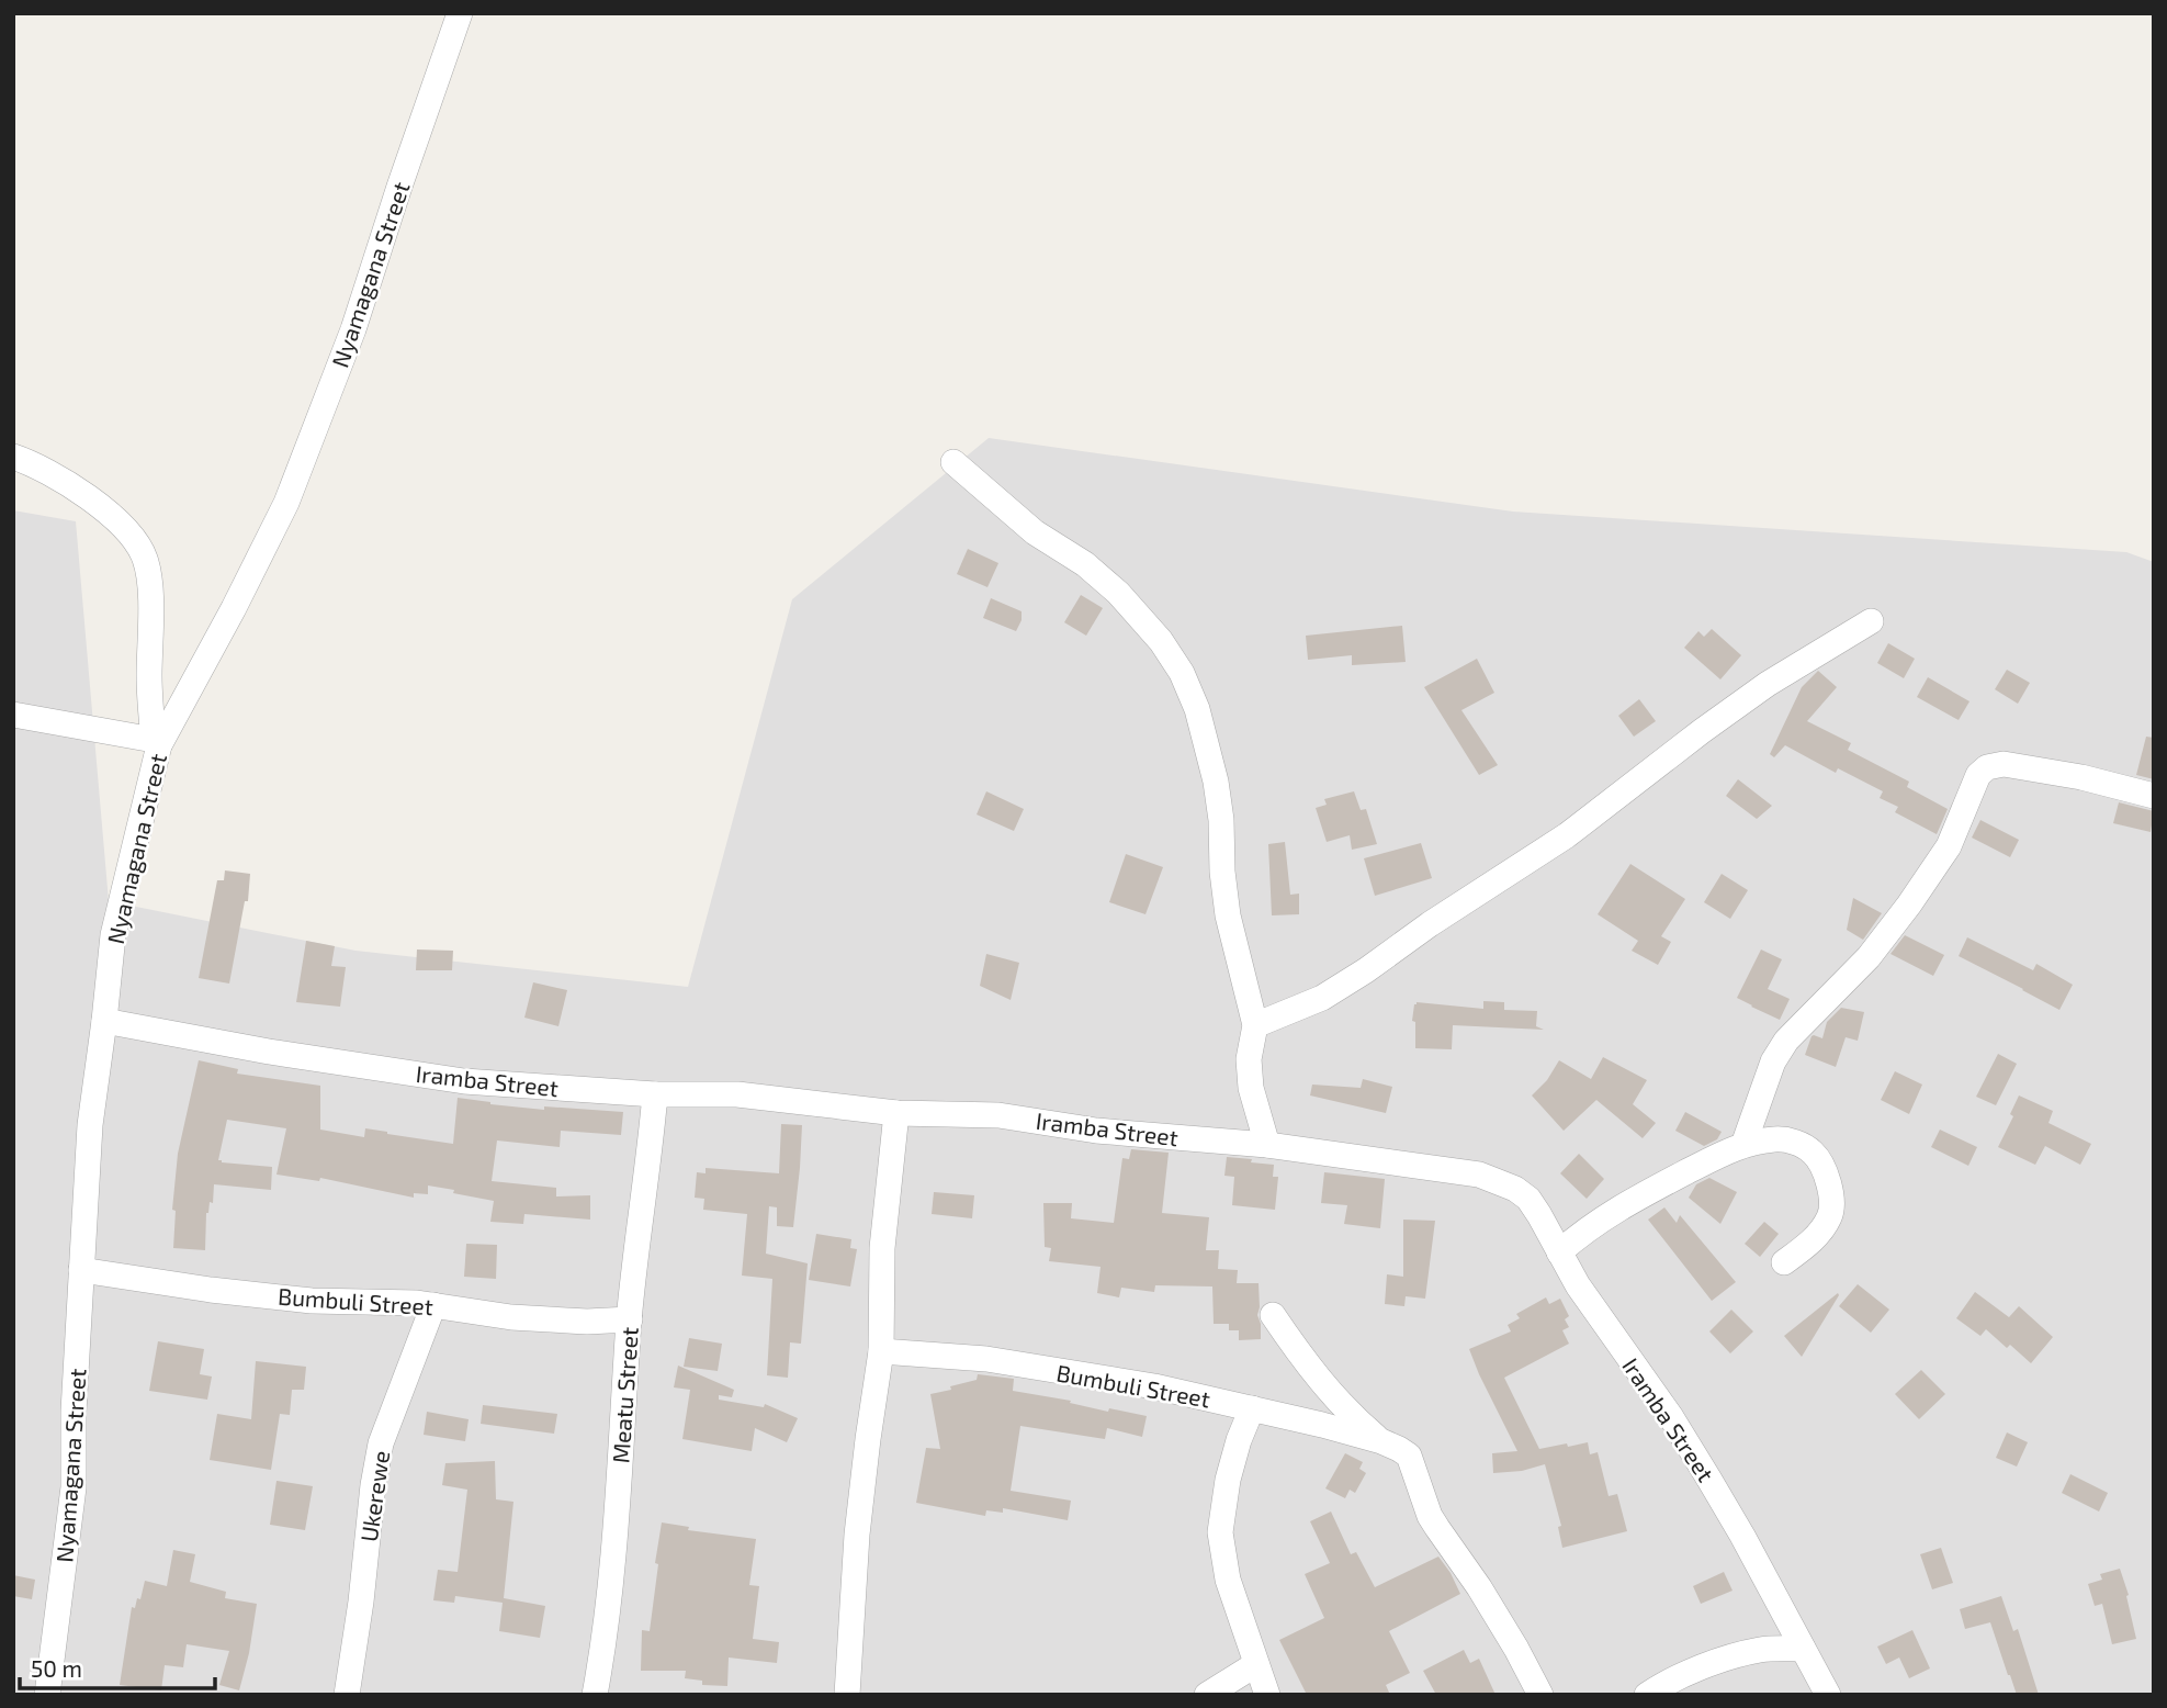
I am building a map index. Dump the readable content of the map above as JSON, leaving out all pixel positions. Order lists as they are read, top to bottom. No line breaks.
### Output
{"streets":{"street":["Nyamagana Street","Iramba Street","Bumbuli Street","Meatu Street","Ukerewe"]},"crossings":[["Nyamagana Street","Iramba Street"],["Nyamagana Street","Bumbuli Street"],["Iramba Street","Meatu Street"],["Bumbuli Street","Meatu Street"],["Bumbuli Street","Ukerewe"]],"scale_bar":"50 m"}
